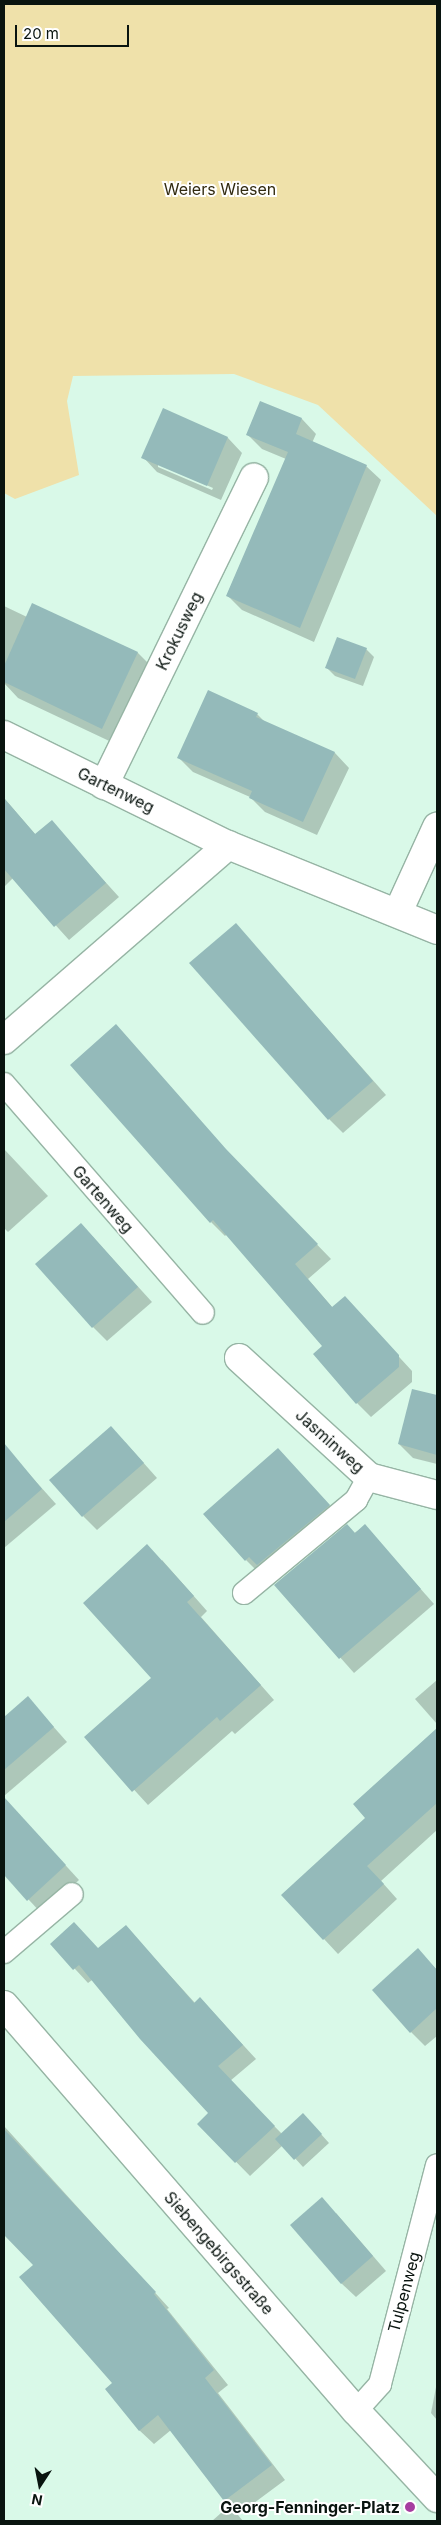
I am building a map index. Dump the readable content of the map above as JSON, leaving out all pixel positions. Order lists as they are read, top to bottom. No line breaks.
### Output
{"streets":{"street":["Krokusweg","Gartenweg","Jasminweg","Siebengebirgsstraße"],"lane":["Tulpenweg"]},"crossings":[["Krokusweg","Gartenweg"],["Siebengebirgsstraße","Tulpenweg"]],"parks":["Weiers Wiesen"],"places":["Georg-Fenninger-Platz"],"scale_bar":"20 m","north":"bottom"}
